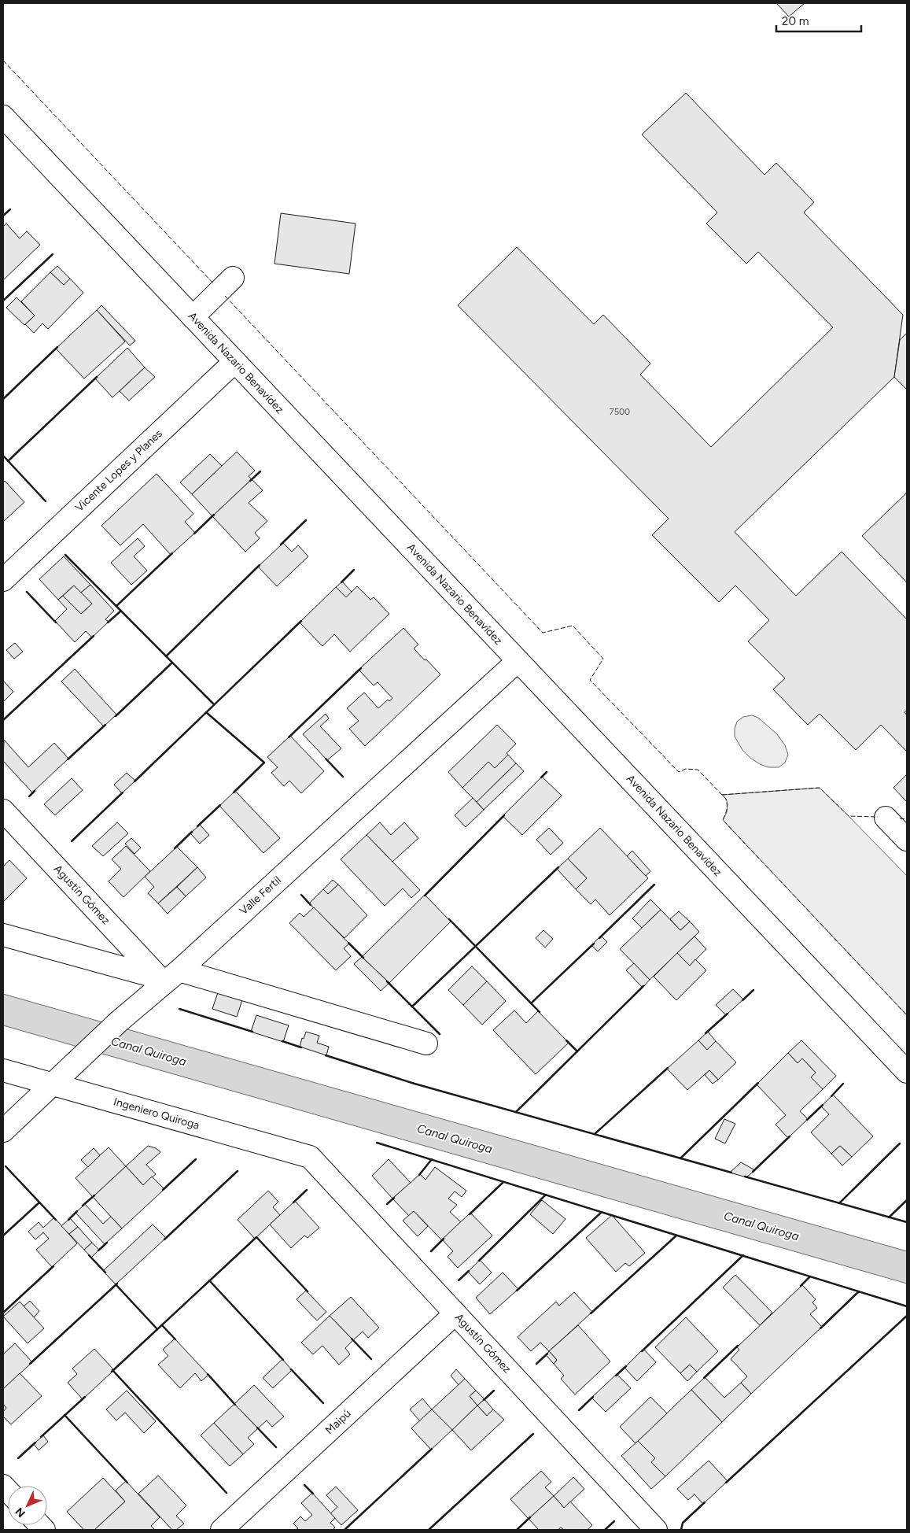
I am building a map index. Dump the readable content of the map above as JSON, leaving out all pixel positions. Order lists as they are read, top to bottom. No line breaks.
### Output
{"streets":{"street":["Avenida Nazario Benavídez","Vicente Lopes y Planes","Agustín Gómez","Valle Fertil","Ingeniero Quiroga","Maipú"]},"crossings":[["Avenida Nazario Benavídez","Vicente Lopes y Planes"],["Avenida Nazario Benavídez","Valle Fertil"],["Agustín Gómez","Valle Fertil"],["Agustín Gómez","Ingeniero Quiroga"],["Agustín Gómez","Maipú"],["Valle Fertil","Ingeniero Quiroga"]],"water":["Canal Quiroga"],"house_numbers":["7500"],"scale_bar":"20 m","north":"bottom left"}
